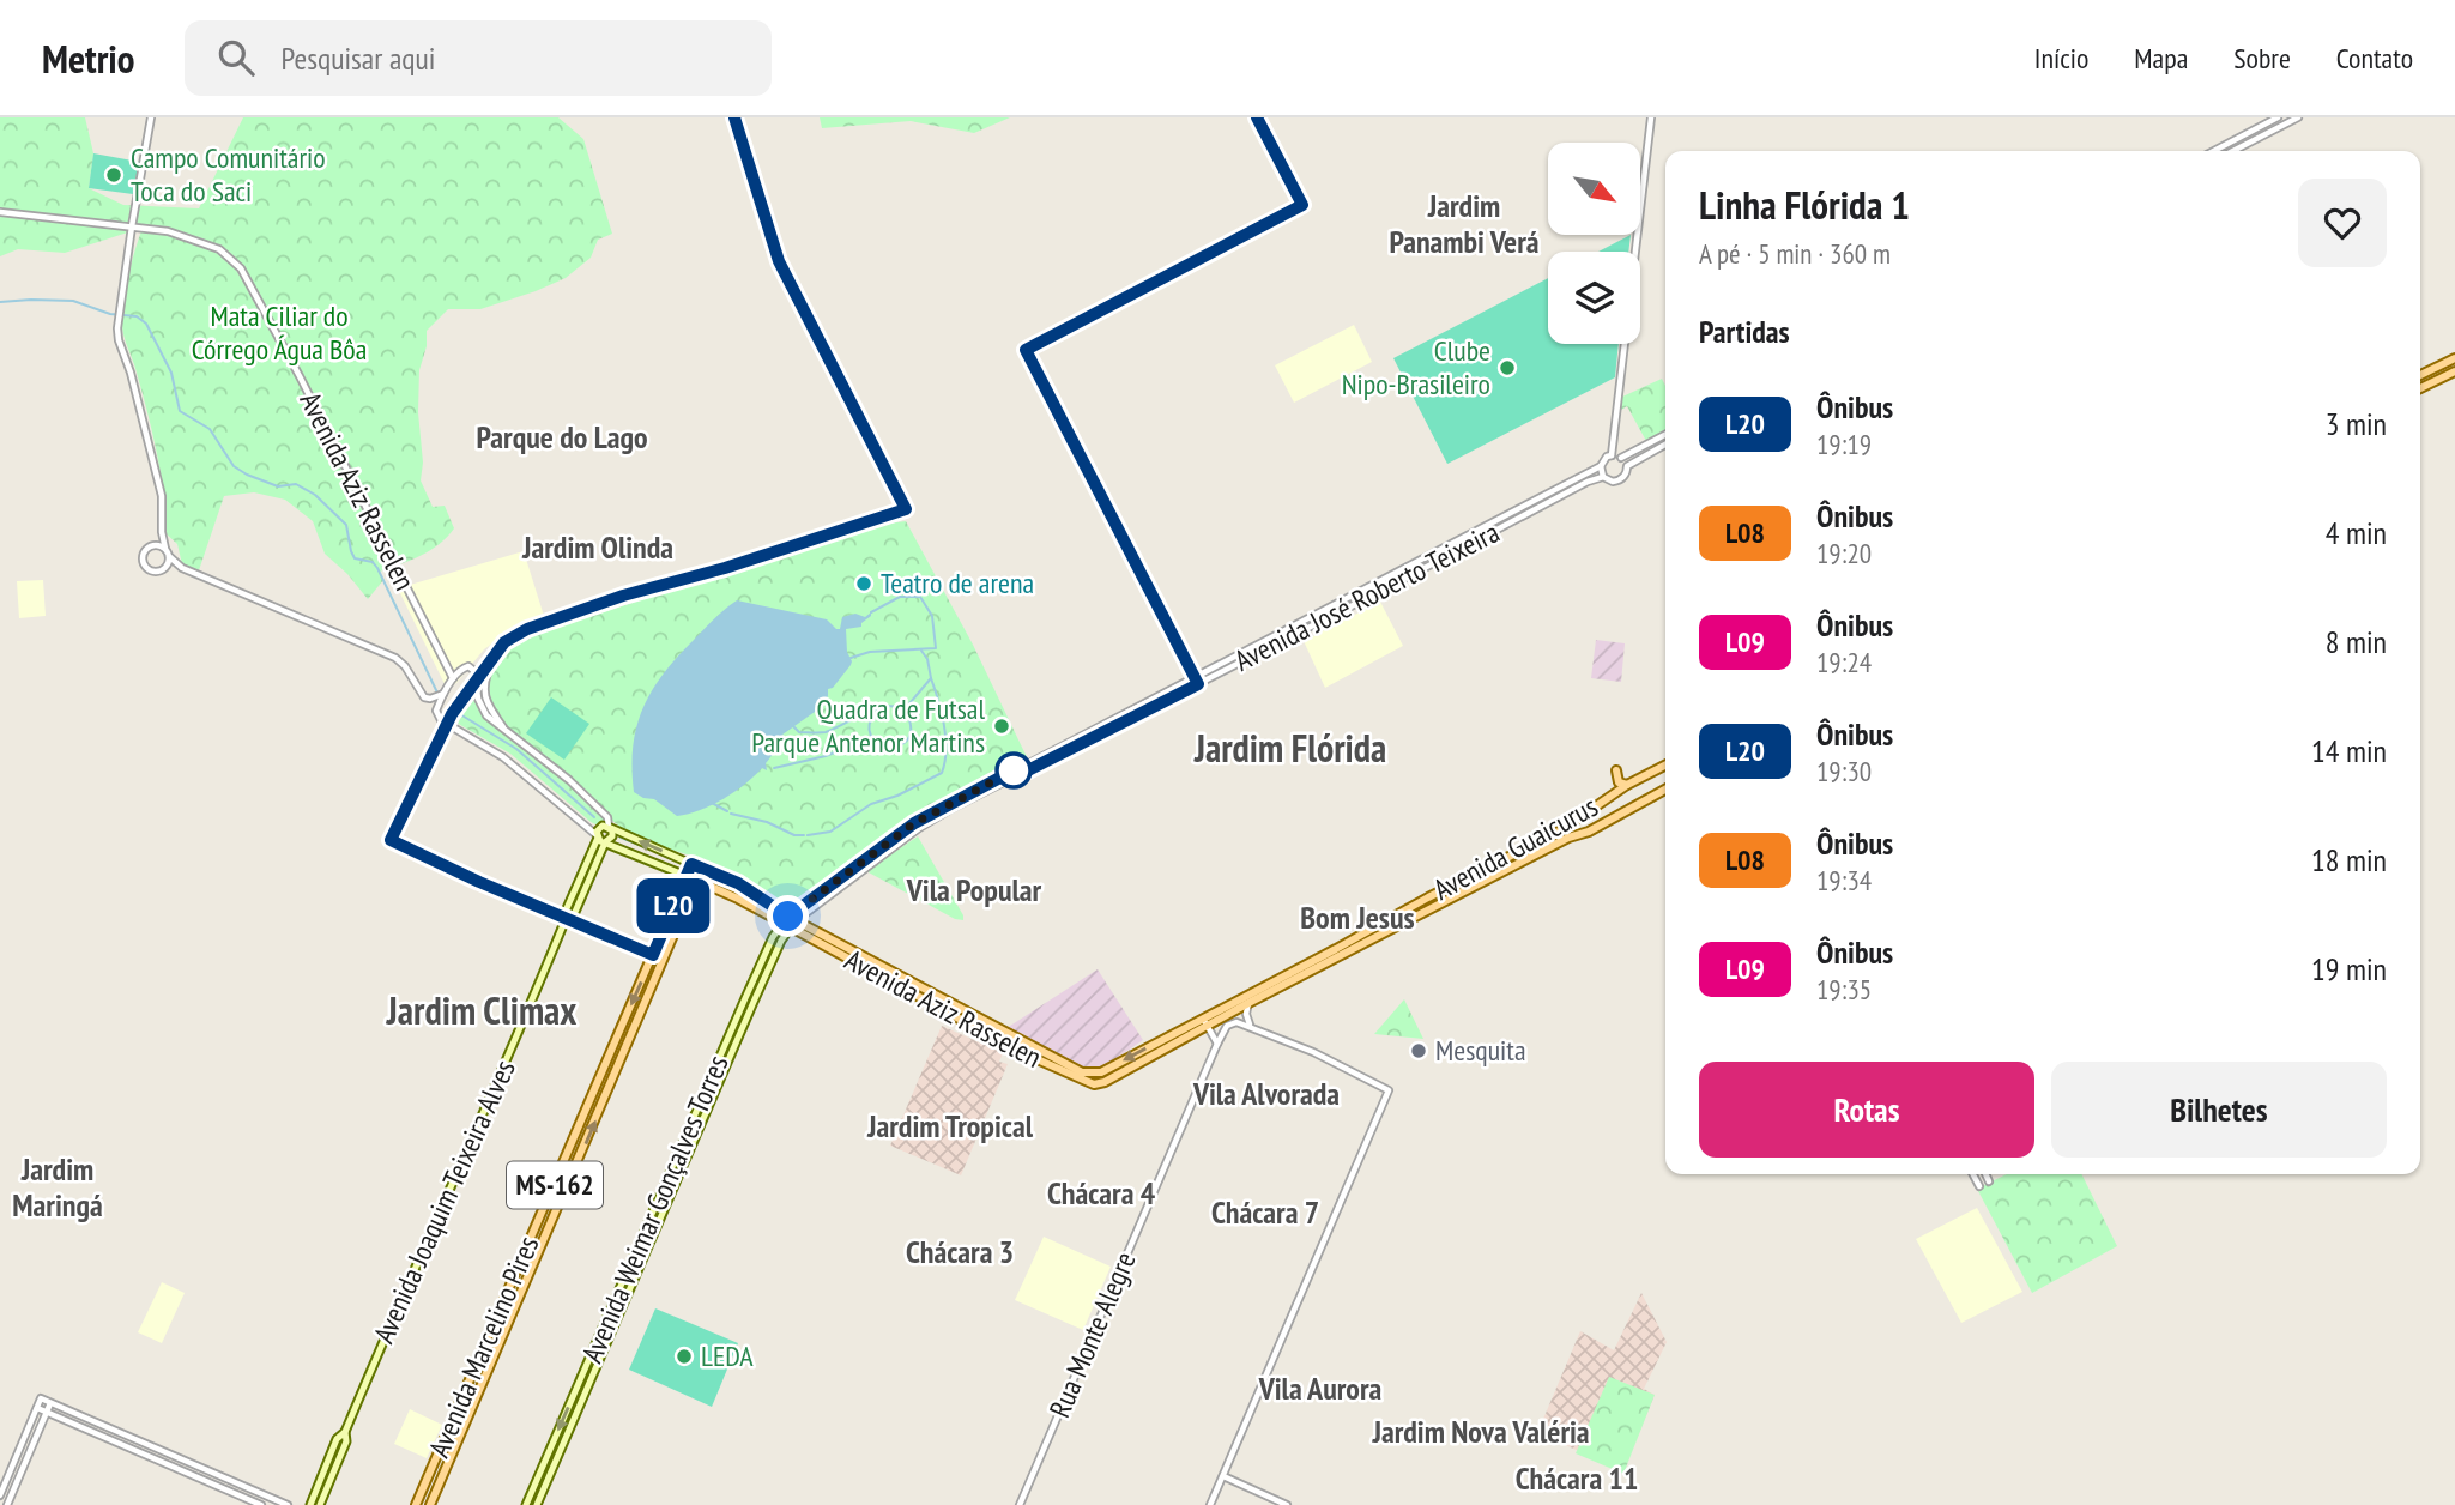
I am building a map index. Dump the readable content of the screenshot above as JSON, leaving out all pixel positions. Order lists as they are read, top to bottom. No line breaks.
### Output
{"streets":{"main road":["Avenida Aziz Rasselen","Avenida Guaicurus","MS-162","Avenida Joaquim Teixeira Alves","Avenida Weimar Gonçalves Torres","Avenida Marcelino Pires"],"street":["Avenida José Roberto Teixeira","Rua Monte Alegre"]},"crossings":[["Avenida Aziz Rasselen","Avenida José Roberto Teixeira"],["Avenida Aziz Rasselen","Avenida Guaicurus"],["Avenida Aziz Rasselen","Avenida Joaquim Teixeira Alves"],["Avenida Aziz Rasselen","Avenida Weimar Gonçalves Torres"],["Avenida Aziz Rasselen","Avenida Marcelino Pires"],["Avenida José Roberto Teixeira","Avenida Weimar Gonçalves Torres"]],"districts":["Jardim Panambi Verá","Parque do Lago","Jardim Olinda","Jardim Flórida","Vila Popular","Bom Jesus","Jardim Climax","Vila Alvorada","Jardim Tropical","Jardim Maringá","Chácara 4","Chácara 7","Chácara 3","Vila Aurora","Jardim Nova Valéria","Chácara 11"],"parks":["Mata Ciliar do Córrego Água Bôa"],"places":["Campo Comunitário Toca do Saci","Clube Nipo-Brasileiro","Teatro de arena","Quadra de Futsal Parque Antenor Martins","Mesquita","LEDA"],"lines":["bus line L20"],"north":"bottom right","page":{"header":"Metrio","search":"Pesquisar aqui","nav":["Início","Mapa","Sobre","Contato"],"on_map":"L20","heading":[["Linha Flórida 1","A pé · 5 min · 360 m"],"Partidas"],"list":[{"mark":"L20","name":"Ônibus","note":"19:19","value":"3 min"},{"mark":"L08","name":"Ônibus","note":"19:20","value":"4 min"},{"mark":"L09","name":"Ônibus","note":"19:24","value":"8 min"},{"mark":"L20","name":"Ônibus","note":"19:30","value":"14 min"},{"mark":"L08","name":"Ônibus","note":"19:34","value":"18 min"},{"mark":"L09","name":"Ônibus","note":"19:35","value":"19 min"}],"buttons":["Rotas","Bilhetes"]}}
